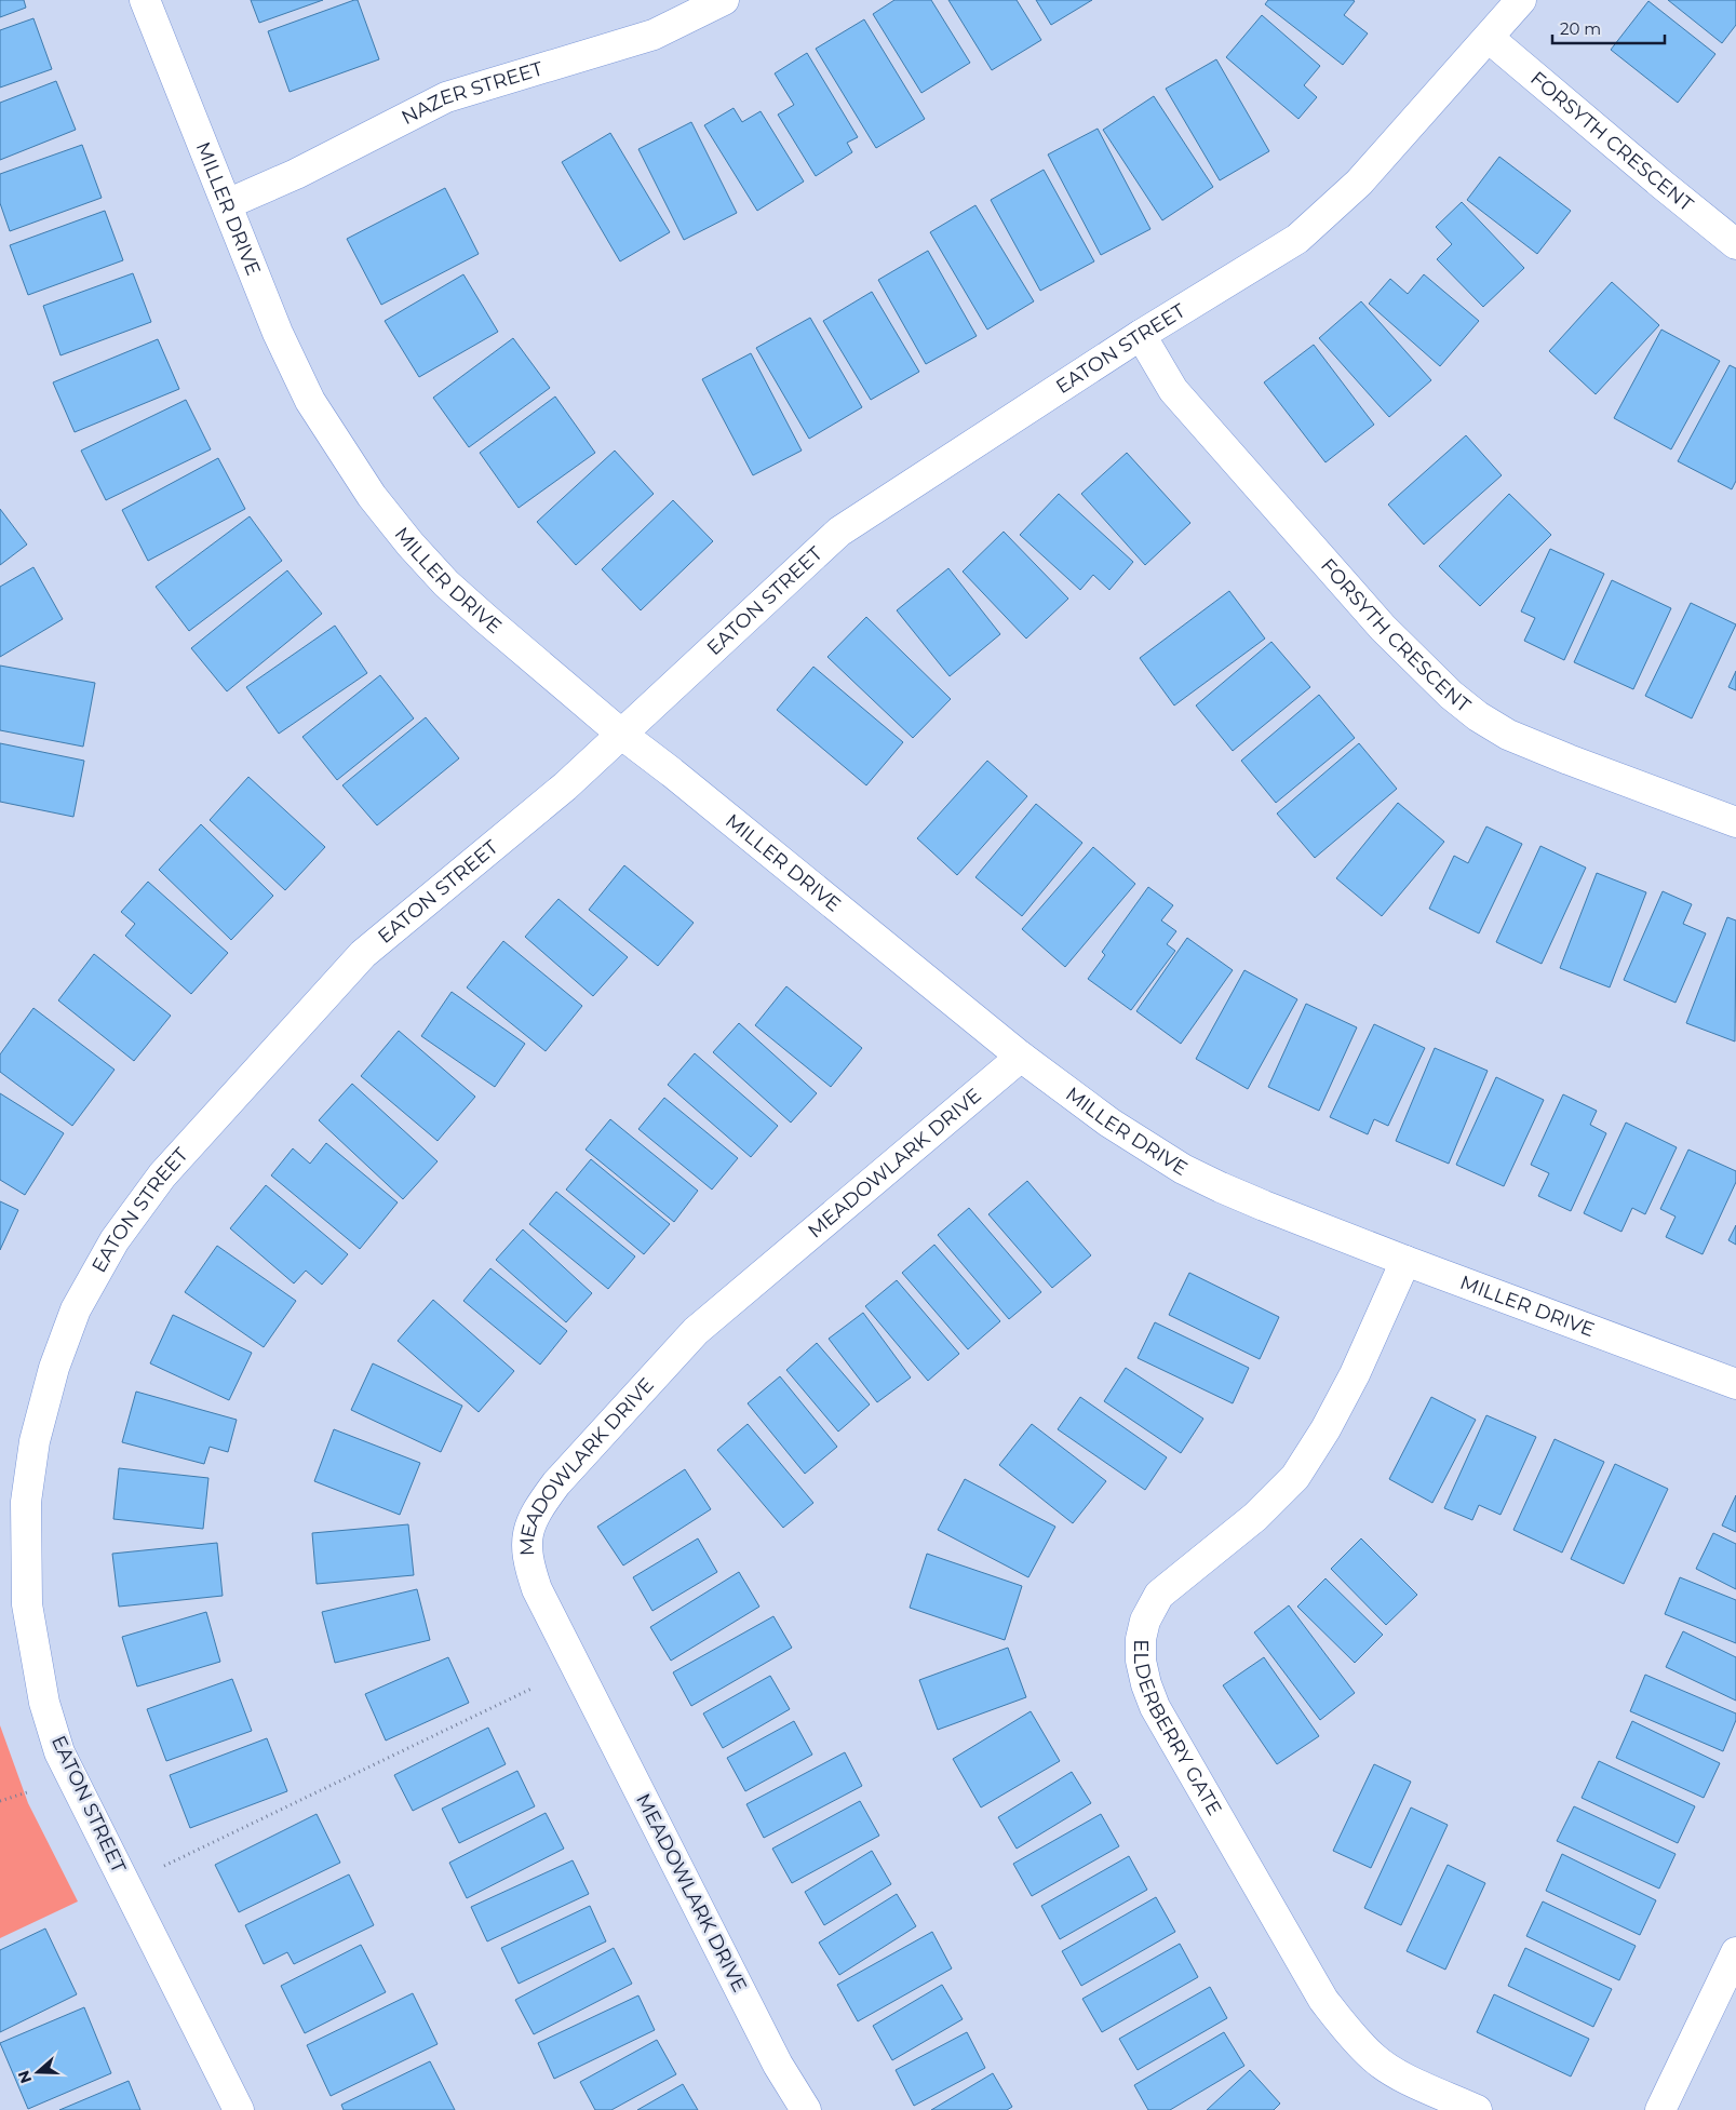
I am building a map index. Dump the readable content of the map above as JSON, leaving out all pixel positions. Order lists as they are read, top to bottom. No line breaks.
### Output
{"streets":{"street":["NAZER STREET","FORSYTH CRESCENT","MILLER DRIVE","EATON STREET","MEADOWLARK DRIVE","ELDERBERRY GATE"]},"crossings":[["NAZER STREET","MILLER DRIVE"],["FORSYTH CRESCENT","EATON STREET"],["MILLER DRIVE","EATON STREET"],["MILLER DRIVE","MEADOWLARK DRIVE"],["MILLER DRIVE","ELDERBERRY GATE"]],"scale_bar":"20 m","north":"left"}
